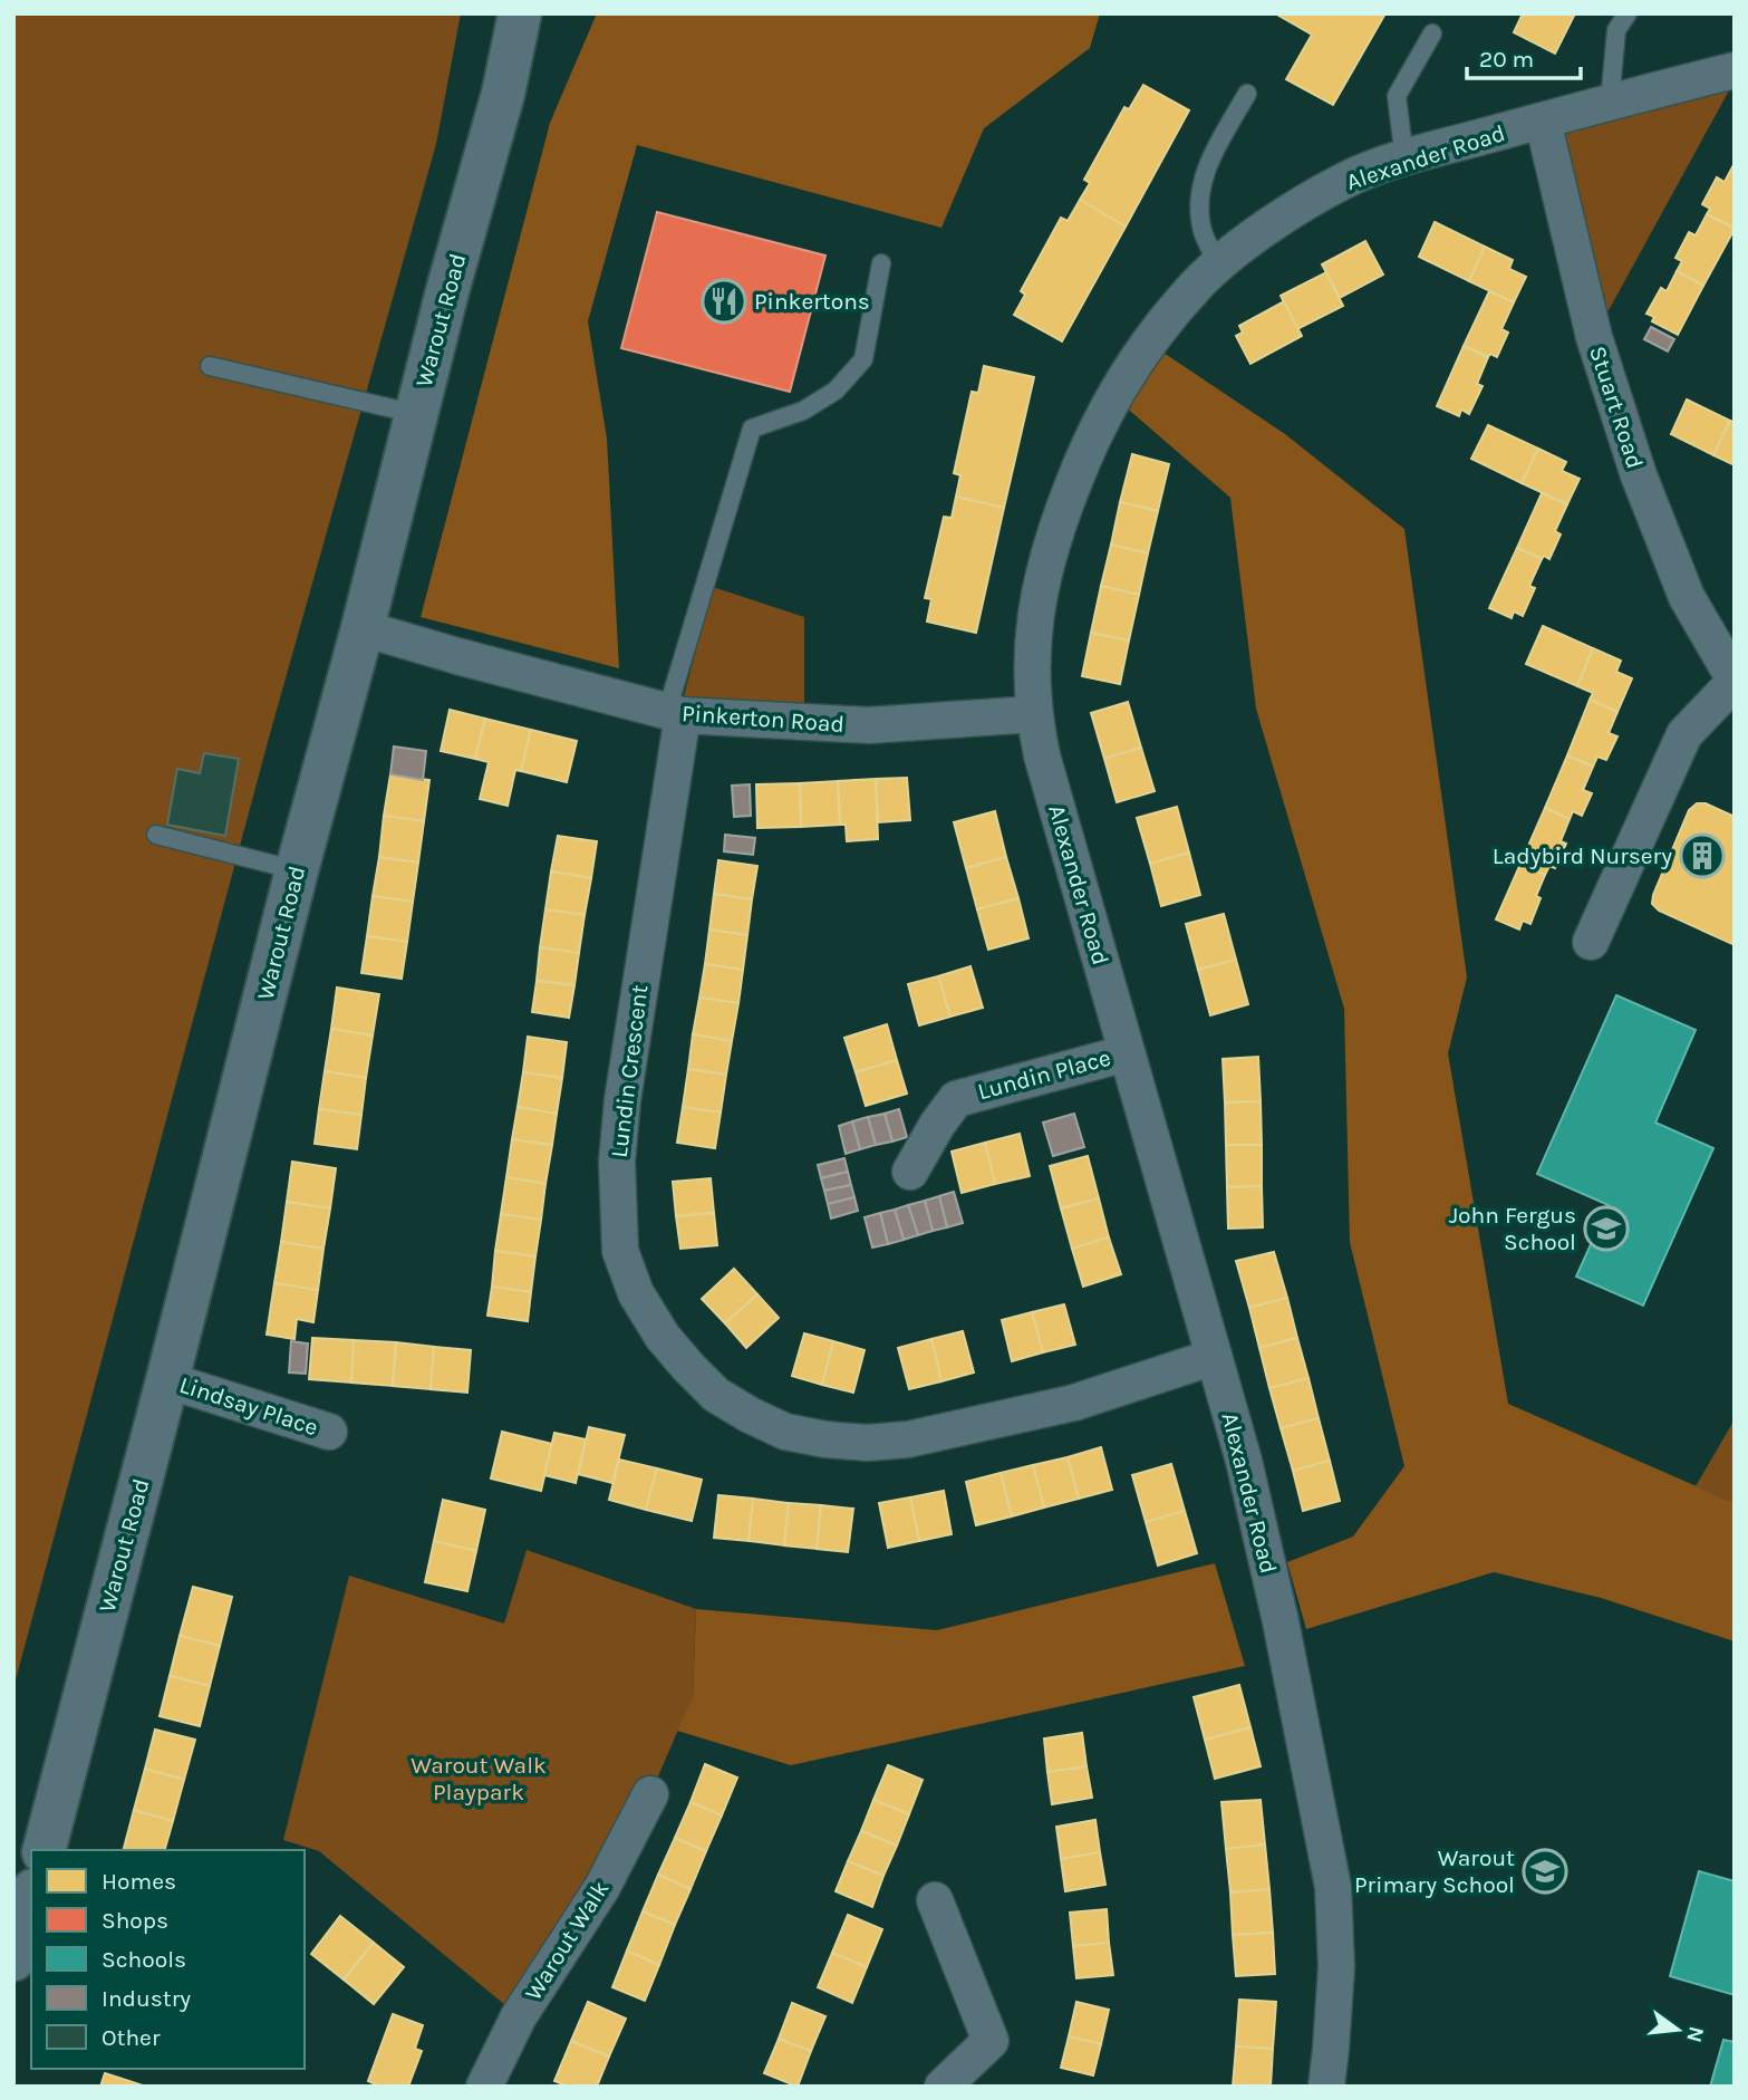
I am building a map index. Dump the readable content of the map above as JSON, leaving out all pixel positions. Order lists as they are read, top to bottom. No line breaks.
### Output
{"streets":{"street":["Alexander Road","Warout Road","Stuart Road","Pinkerton Road","Lundin Crescent","Lundin Place","Lindsay Place","Warout Walk"]},"crossings":[["Alexander Road","Stuart Road"],["Alexander Road","Pinkerton Road"],["Alexander Road","Lundin Crescent"],["Alexander Road","Lundin Place"],["Warout Road","Pinkerton Road"],["Warout Road","Lindsay Place"],["Pinkerton Road","Lundin Crescent"]],"parks":["Warout Walk Playpark"],"places":{"restaurant":["Pinkertons"],"building":["Ladybird Nursery"],"school or university":["John Fergus School","Warout Primary School"]},"legend":["Homes","Shops","Schools","Industry","Other"],"scale_bar":"20 m","north":"right"}
